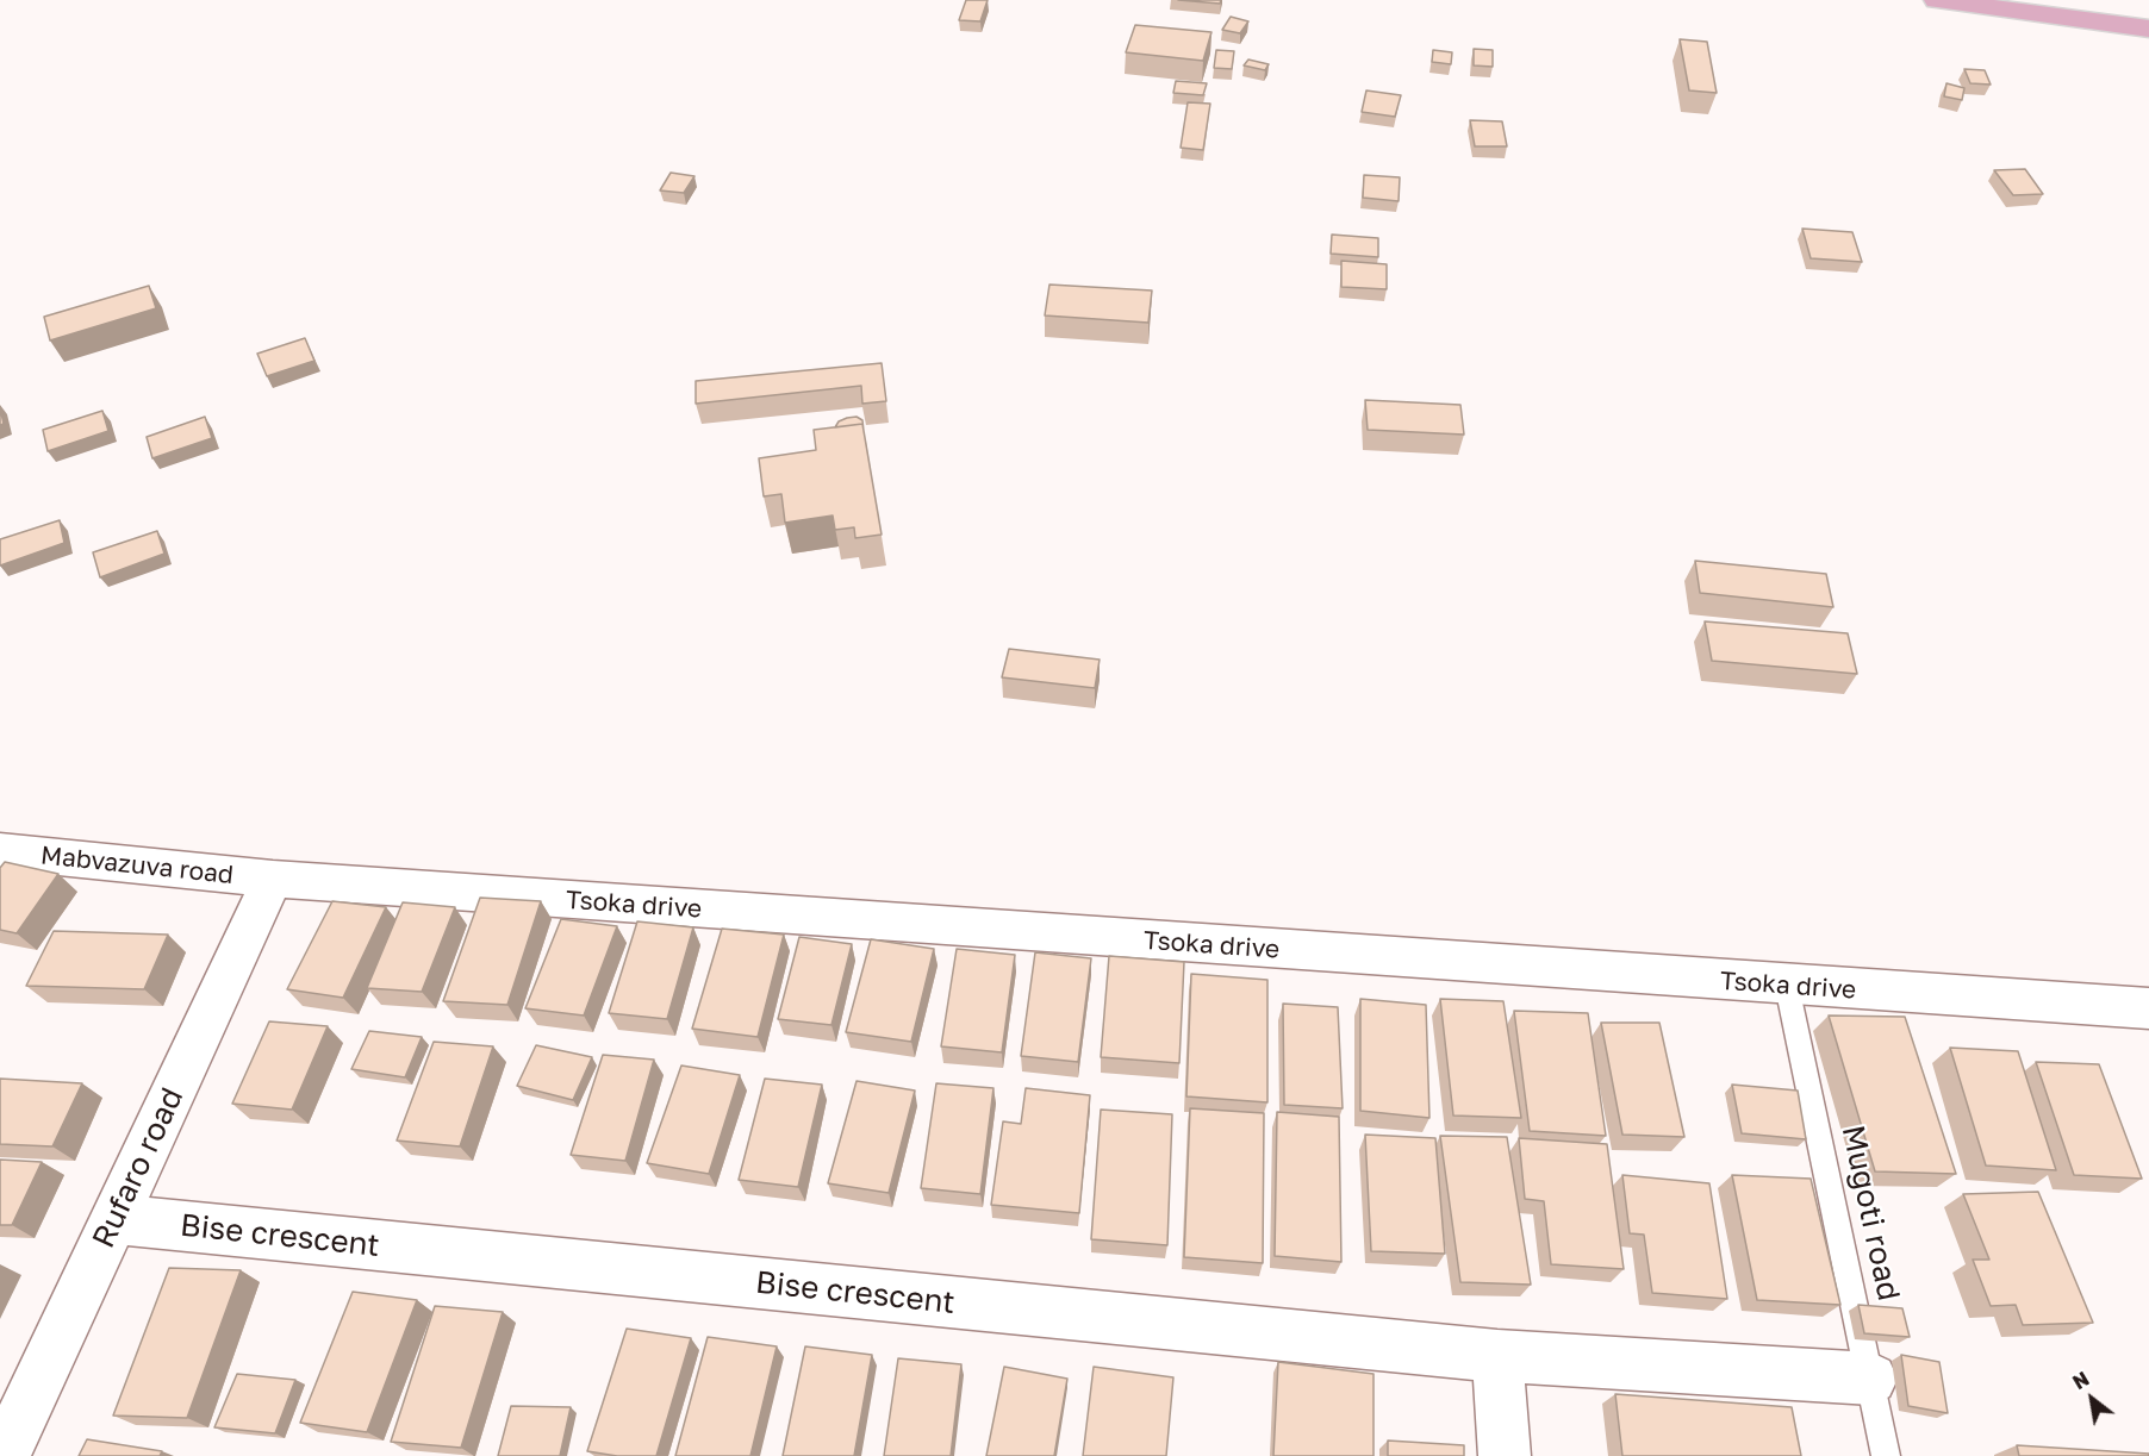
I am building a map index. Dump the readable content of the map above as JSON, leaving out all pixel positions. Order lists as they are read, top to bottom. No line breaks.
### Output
{"streets":{"street":["Mabvazuva road","Tsoka drive","Rufaro road","Bise crescent"],"lane":["Mugoti road"]},"crossings":[["Mabvazuva road","Tsoka drive"],["Mabvazuva road","Rufaro road"],["Tsoka drive","Rufaro road"],["Tsoka drive","Mugoti road"],["Rufaro road","Bise crescent"],["Mugoti road","Bise crescent"]],"north":"top left"}
